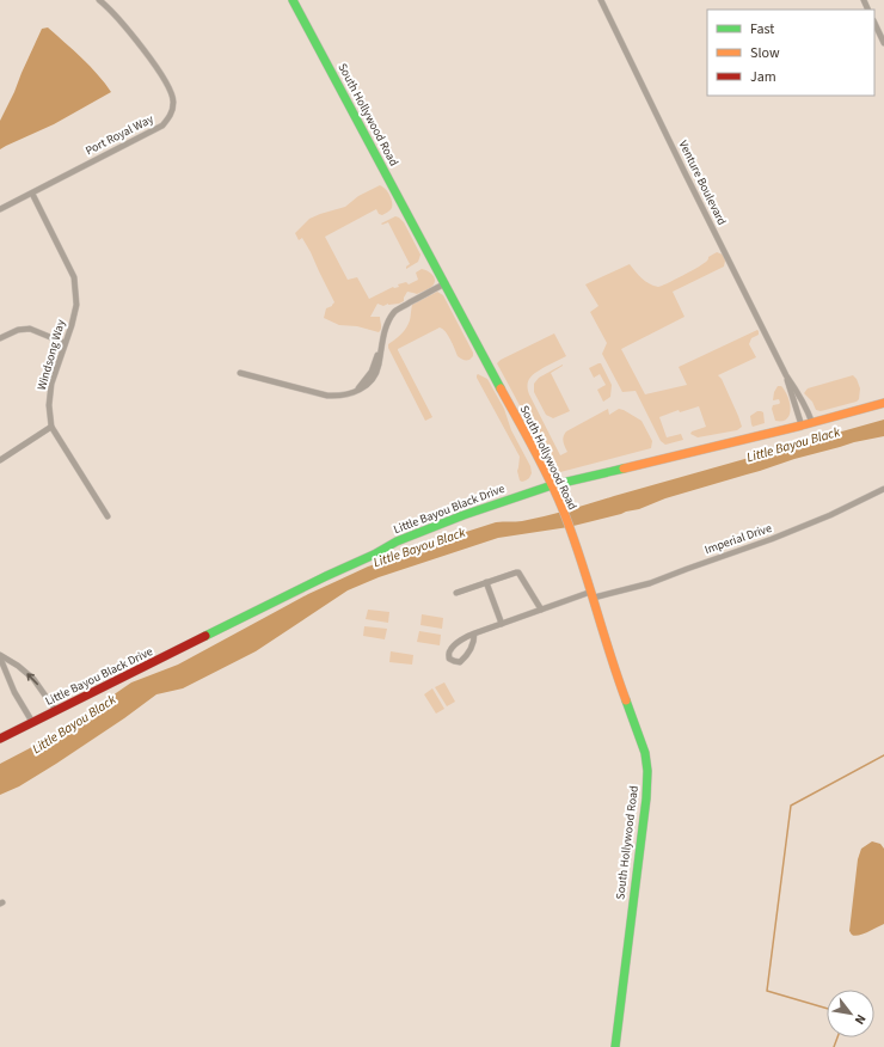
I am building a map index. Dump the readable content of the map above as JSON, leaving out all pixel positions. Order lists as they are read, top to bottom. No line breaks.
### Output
{"streets":{"main road":["South Hollywood Road","Little Bayou Black Drive"],"street":["Port Royal Way","Venture Boulevard","Windsong Way","Imperial Drive"]},"crossings":[["South Hollywood Road","Little Bayou Black Drive"],["South Hollywood Road","Imperial Drive"],["Port Royal Way","Windsong Way"],["Venture Boulevard","Little Bayou Black Drive"]],"water":["Little Bayou Black"],"legend":["Fast","Slow","Jam"],"north":"bottom right"}
